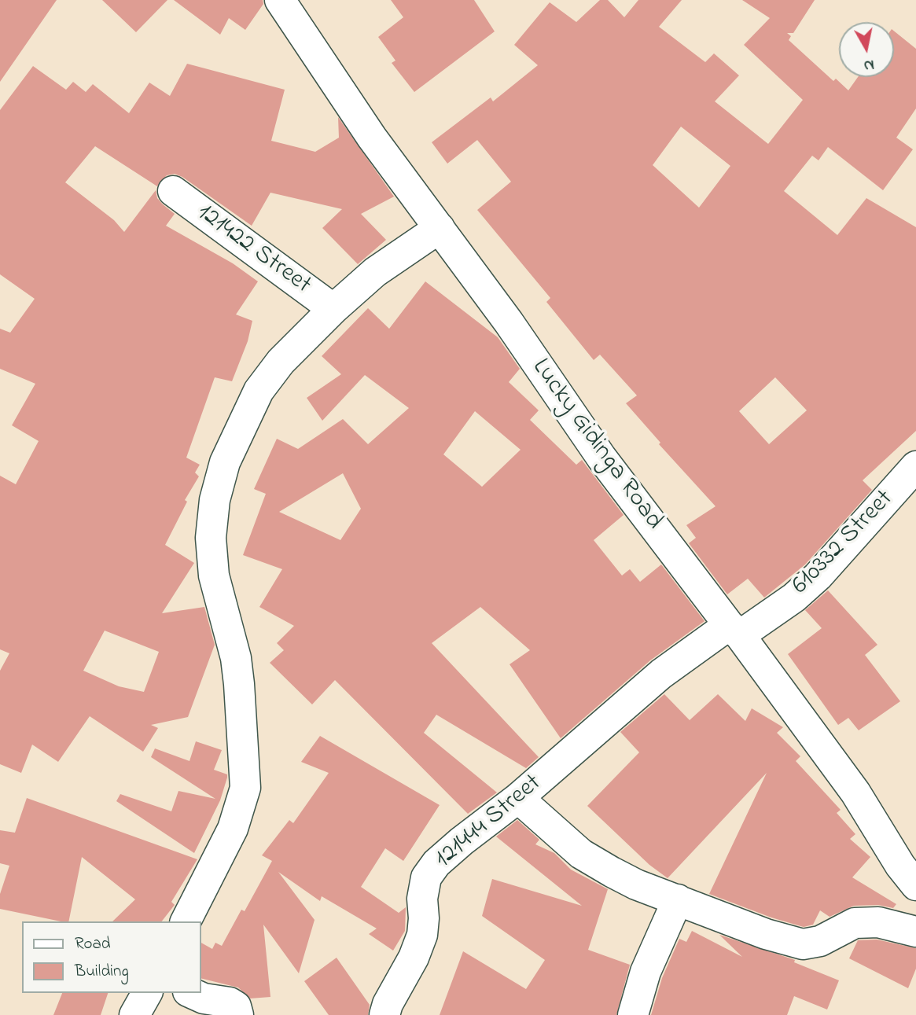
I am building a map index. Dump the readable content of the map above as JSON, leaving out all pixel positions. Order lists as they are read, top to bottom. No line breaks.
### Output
{"streets":{"street":["121422 Street","Lucky Gidinga Road","610332 Street","121444 Street"]},"crossings":[["Lucky Gidinga Road","610332 Street"],["610332 Street","121444 Street"]],"legend":["Road","Building"],"north":"bottom"}
